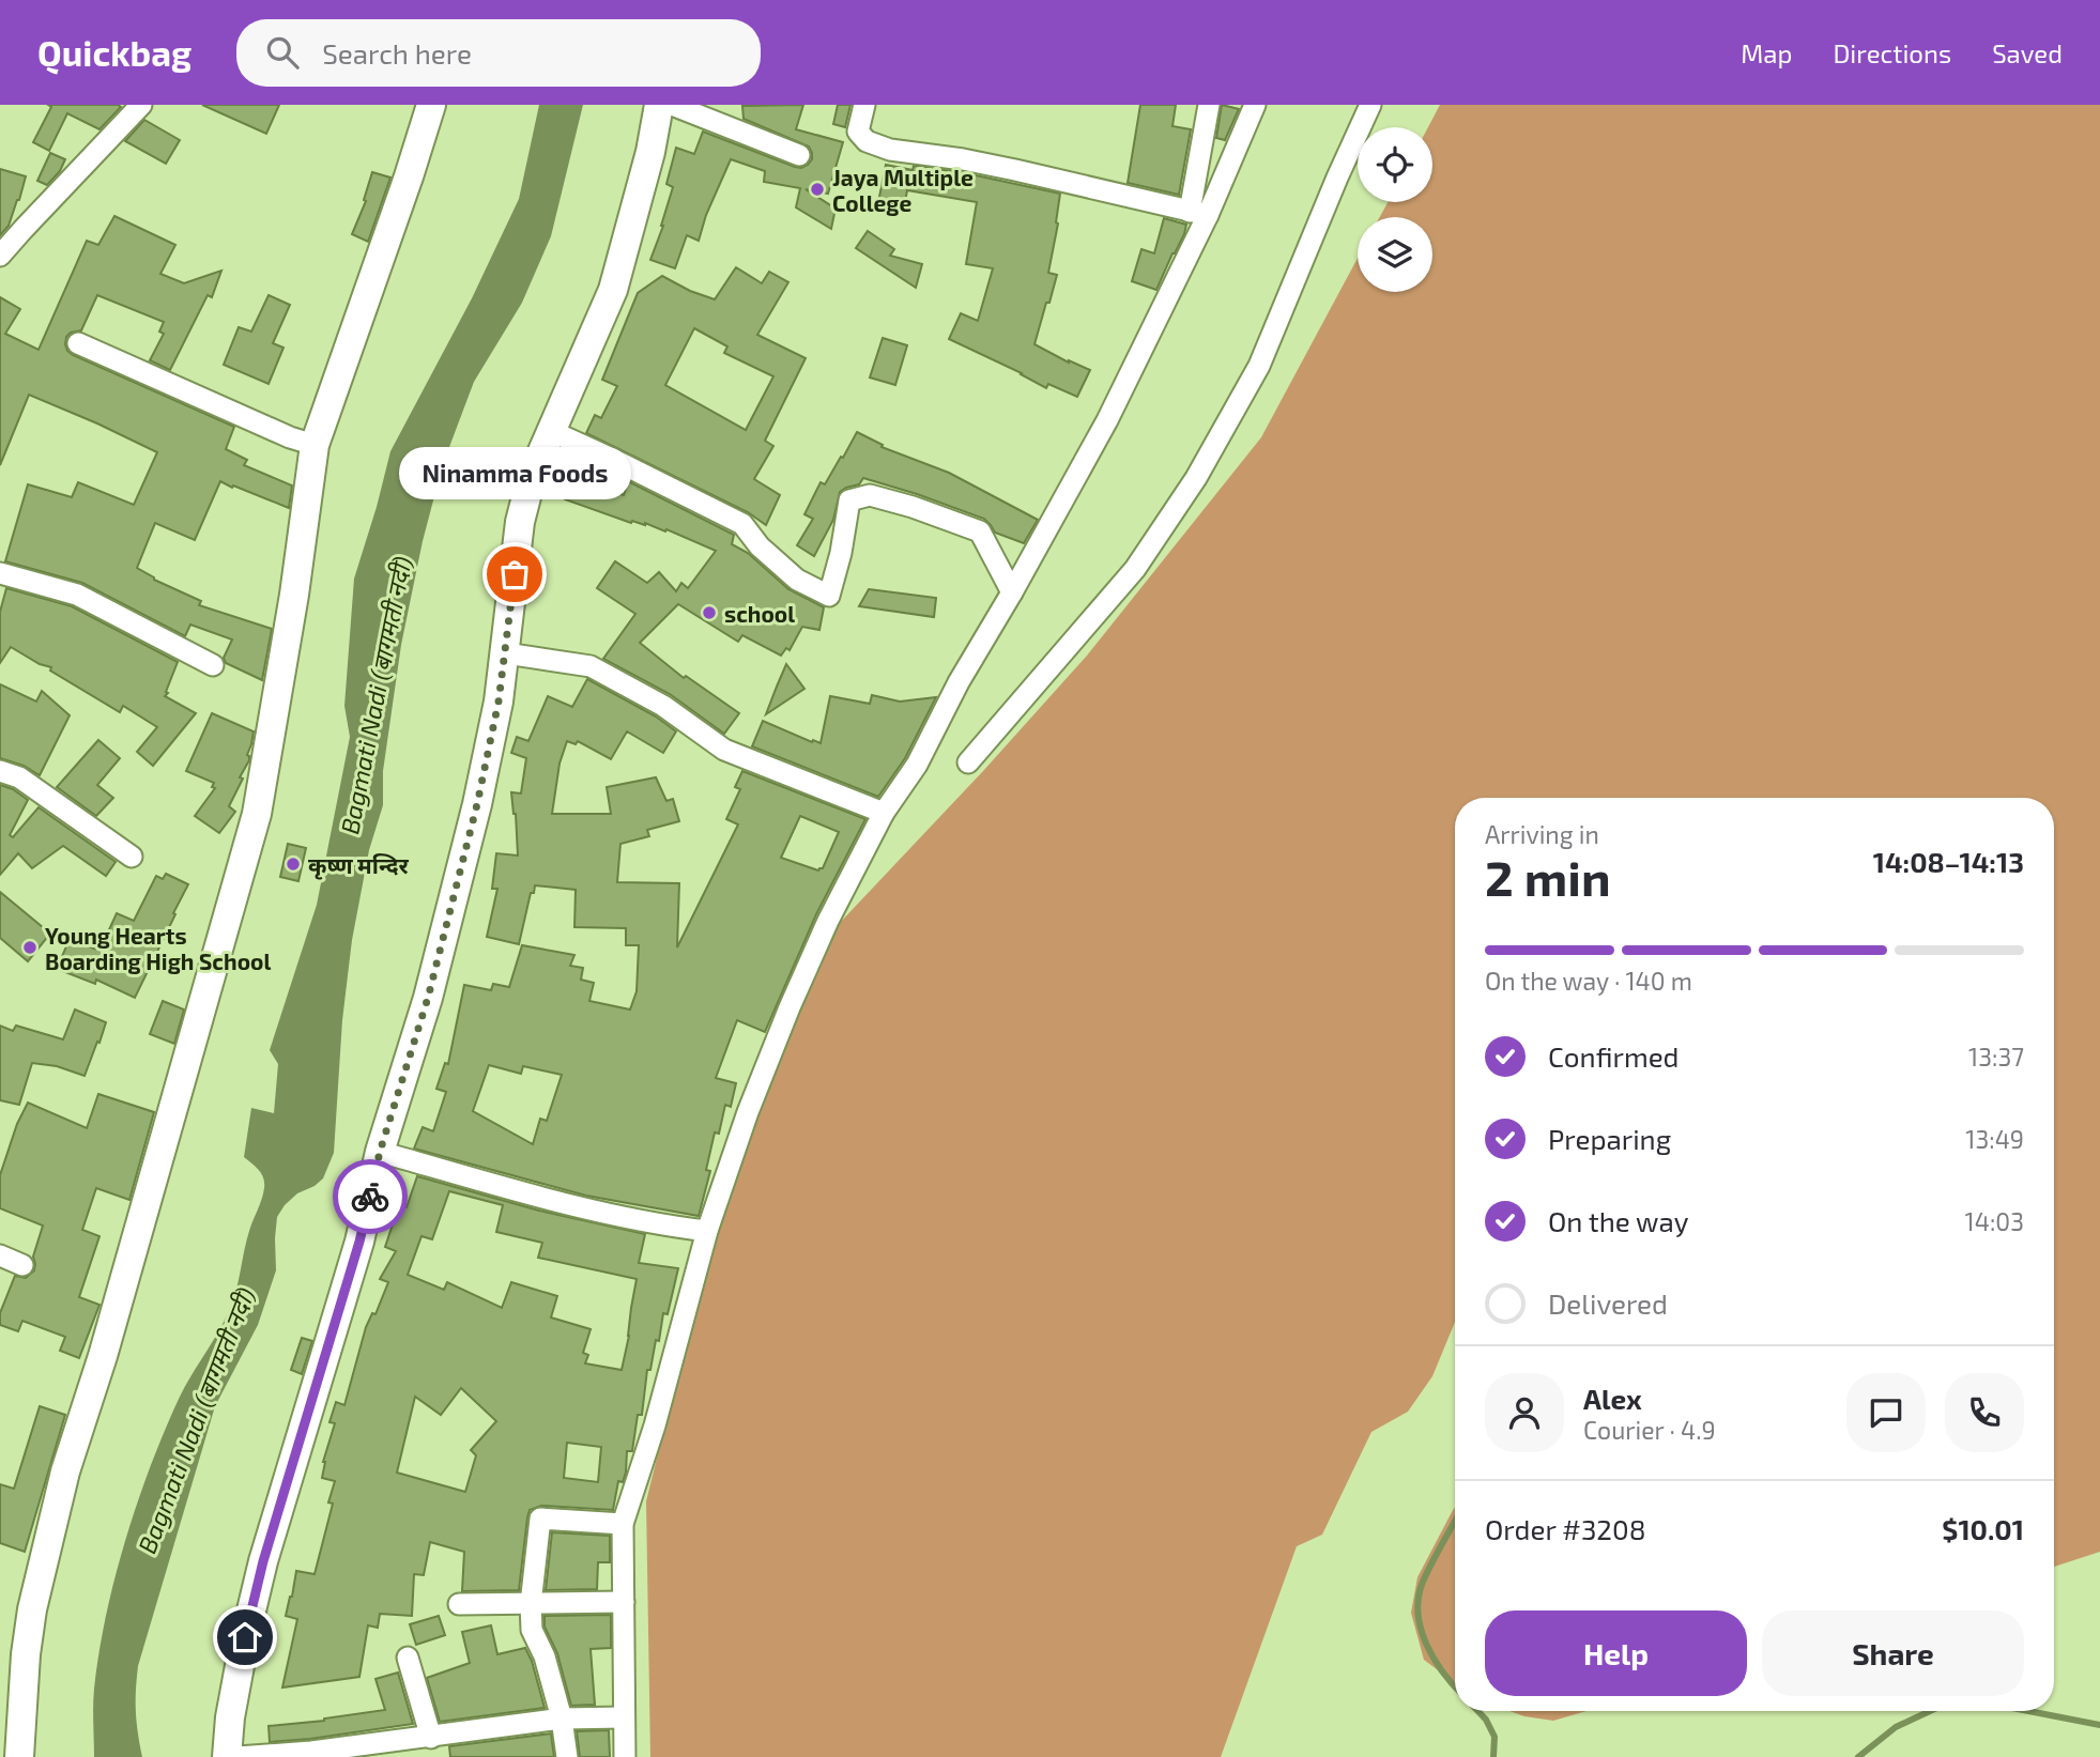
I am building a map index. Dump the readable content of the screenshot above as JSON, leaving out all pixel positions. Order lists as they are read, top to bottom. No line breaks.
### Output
{"water":["Bagmati Nadi (बागमती नदी)"],"places":["Jaya Multiple College","Ninamma Foods","school","कृष्ण मन्दिर","Young Hearts Boarding High School"],"page":{"header":"Quickbag","search":"Search here","nav":["Map","Directions","Saved"],"bubble":"Ninamma Foods","heading":["2 min","Arriving in","14:08–14:13"],"panel":["Alex","Courier · 4.9","Order #3208","$10.01"],"bar":"On the way · 140 m","list":[["Confirmed","13:37"],["Preparing","13:49"],["On the way","14:03"],"Delivered"],"buttons":["Help","Share"]}}
